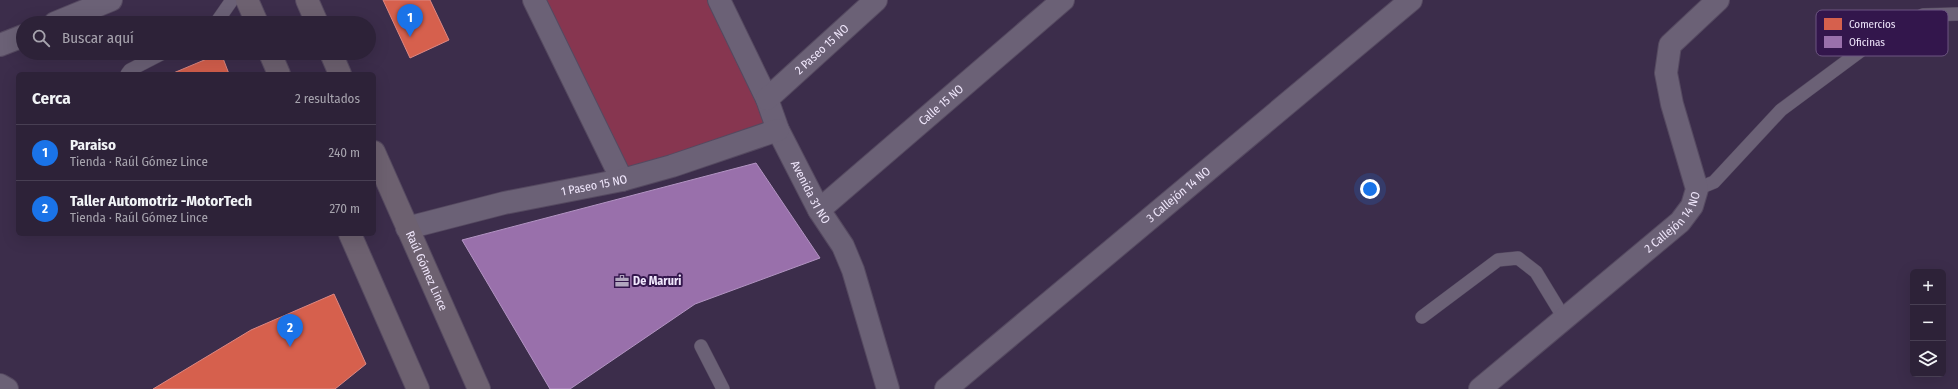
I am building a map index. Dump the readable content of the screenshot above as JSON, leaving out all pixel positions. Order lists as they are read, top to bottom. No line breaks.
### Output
{"streets":{"main road":["Raúl Gómez Lince"],"street":["2 Paseo 15 NO","Calle 15 NO","1 Paseo 15 NO","Avenida 31 NO","3 Callejón 14 NO","2 Callejón 14 NO"]},"crossings":[["2 Paseo 15 NO","Avenida 31 NO"],["Calle 15 NO","Avenida 31 NO"],["1 Paseo 15 NO","Avenida 31 NO"],["1 Paseo 15 NO","Raúl Gómez Lince"]],"places":{"office":["De Maruri"]},"legend":["Comercios","Oficinas"],"page":{"pins":["1","2"],"search":"Buscar aquí","heading":["Cerca","2 resultados"],"list":[{"mark":"1","name":"Paraiso","note":"Tienda · Raúl Gómez Lince","value":"240 m"},{"mark":"2","name":"Taller Automotriz -MotorTech","note":"Tienda · Raúl Gómez Lince","value":"270 m"}],"map_buttons":["+","−"]}}
